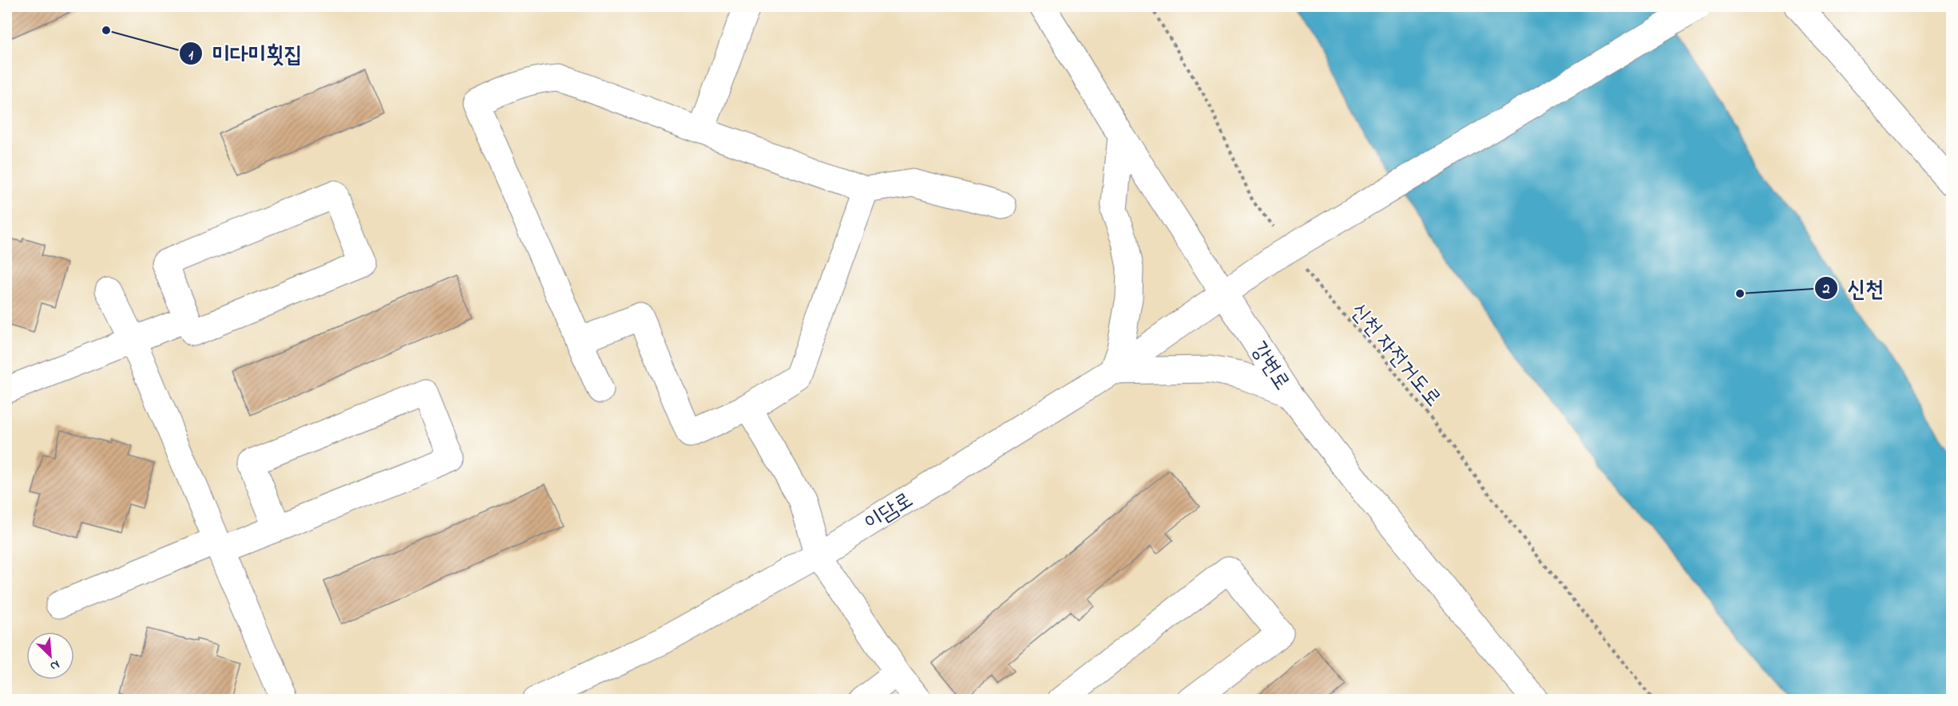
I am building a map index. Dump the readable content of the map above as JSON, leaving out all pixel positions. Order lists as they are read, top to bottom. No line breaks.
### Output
{"streets":{"main road":["강변로","이담로"],"path":["신천 자전거도로"]},"crossings":[["강변로","이담로"]],"places":["미다미횟집","신천"],"north":"bottom right"}
